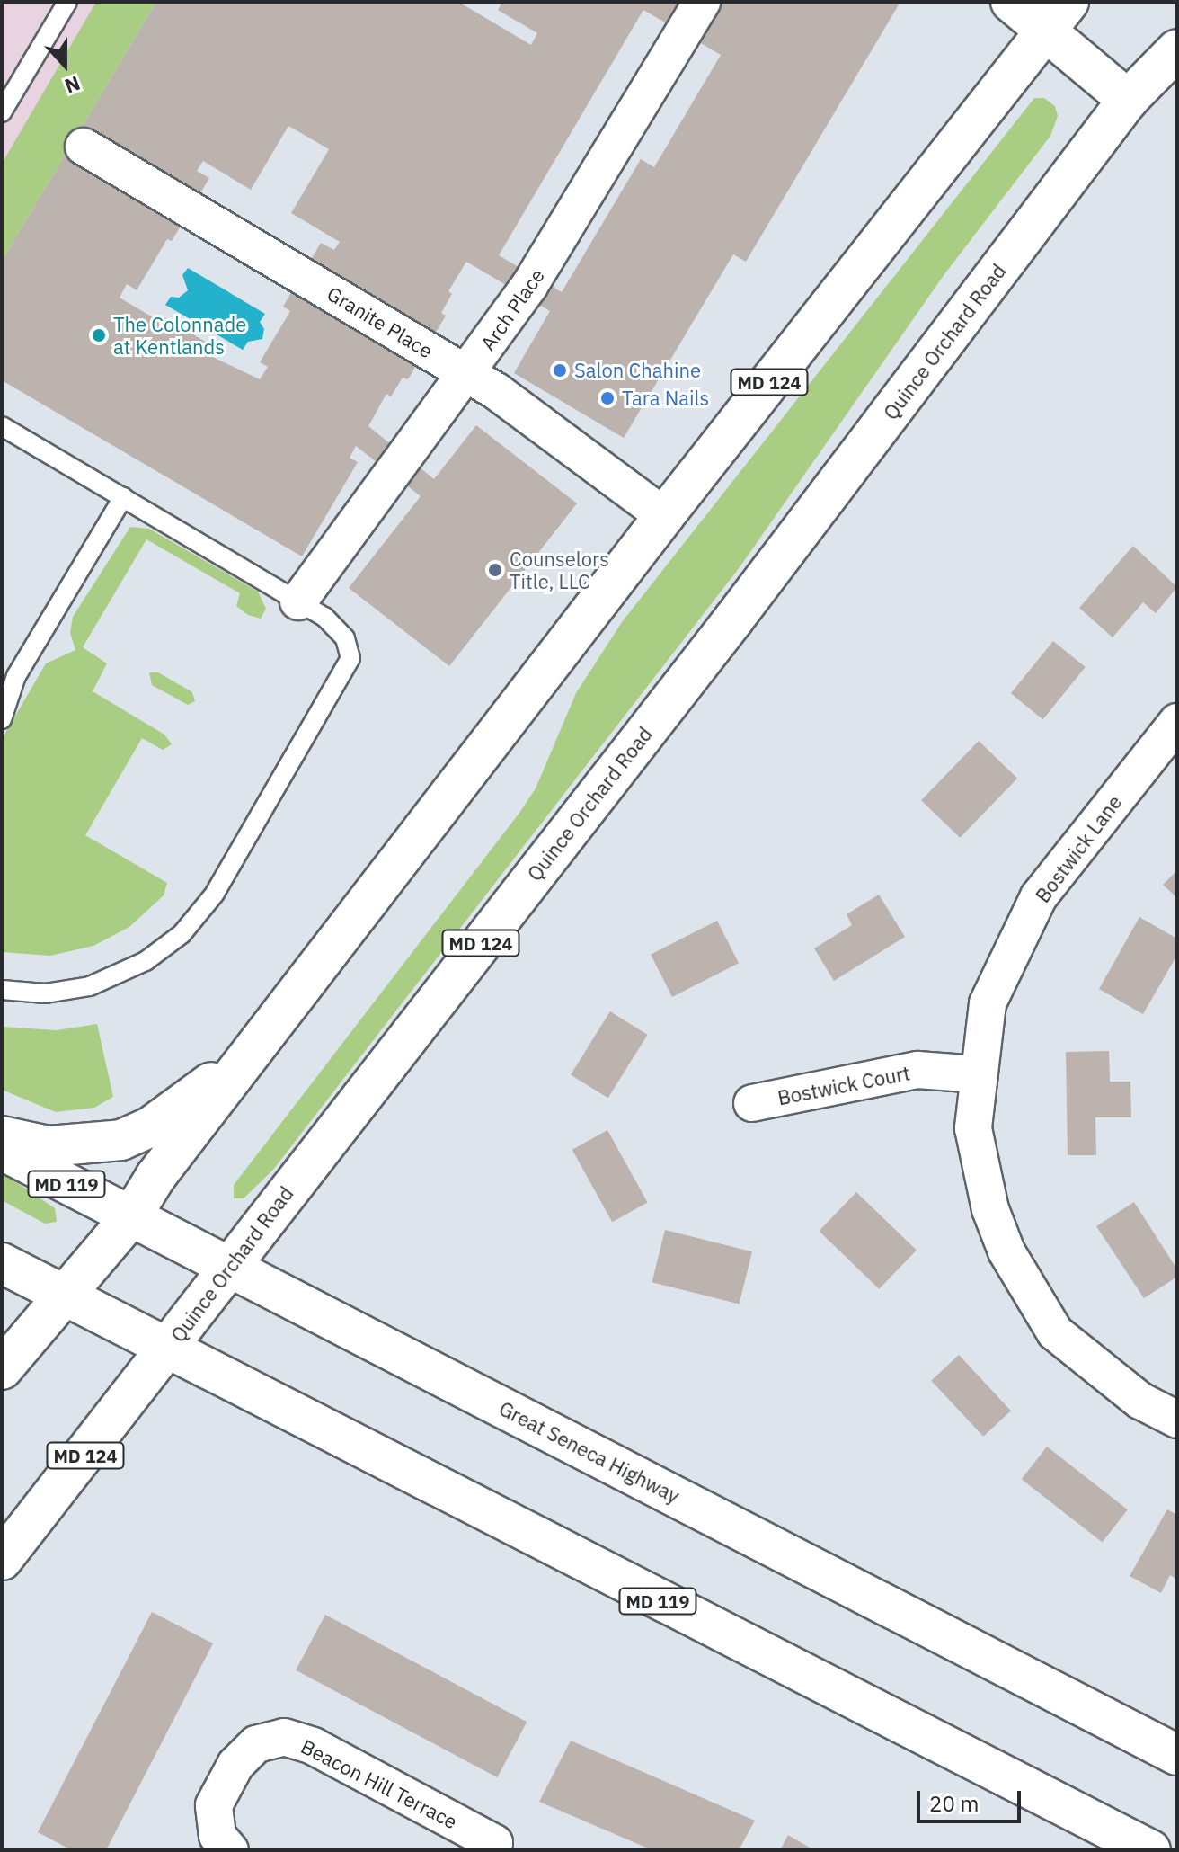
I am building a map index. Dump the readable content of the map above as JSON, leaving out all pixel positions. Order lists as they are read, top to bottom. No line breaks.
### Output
{"streets":{"main road":["Quince Orchard Road","MD 124","MD 119","Great Seneca Highway"],"street":["Arch Place","Granite Place","Bostwick Lane","Bostwick Court","Beacon Hill Terrace"]},"crossings":[["Arch Place","Granite Place"],["Granite Place","MD 124"],["Quince Orchard Road","MD 119"],["Quince Orchard Road","Great Seneca Highway"],["MD 124","MD 119"],["MD 124","Great Seneca Highway"],["Bostwick Lane","Bostwick Court"]],"places":["The Colonnade at Kentlands","Salon Chahine","Tara Nails","Counselors Title, LLC"],"scale_bar":"20 m","north":"bottom"}
